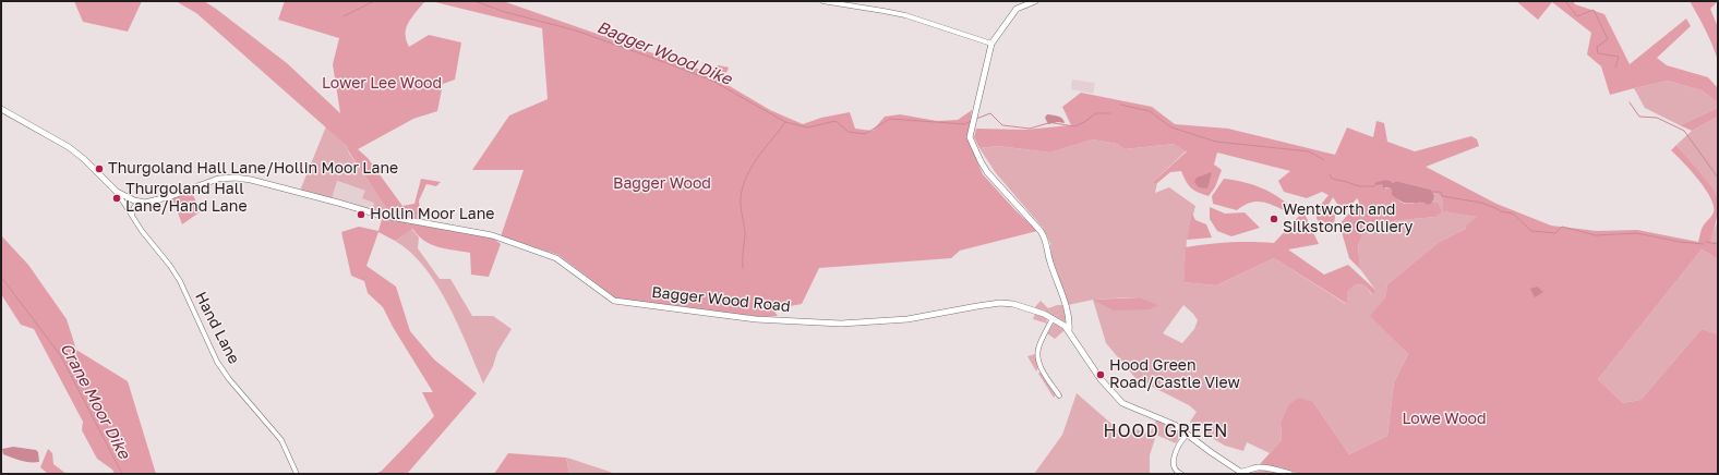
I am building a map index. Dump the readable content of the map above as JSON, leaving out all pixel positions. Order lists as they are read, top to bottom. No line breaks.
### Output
{"streets":{"street":["Bagger Wood Road","Hand Lane"]},"districts":["HOOD GREEN"],"water":["Bagger Wood Dike","Crane Moor Dike"],"parks":["Lower Lee Wood","Bagger Wood","Lowe Wood"],"places":["Thurgoland Hall Lane/Hollin Moor Lane","Thurgoland Hall Lane/Hand Lane","Hollin Moor Lane","Wentworth and Silkstone Colliery","Hood Green Road/Castle View"]}
